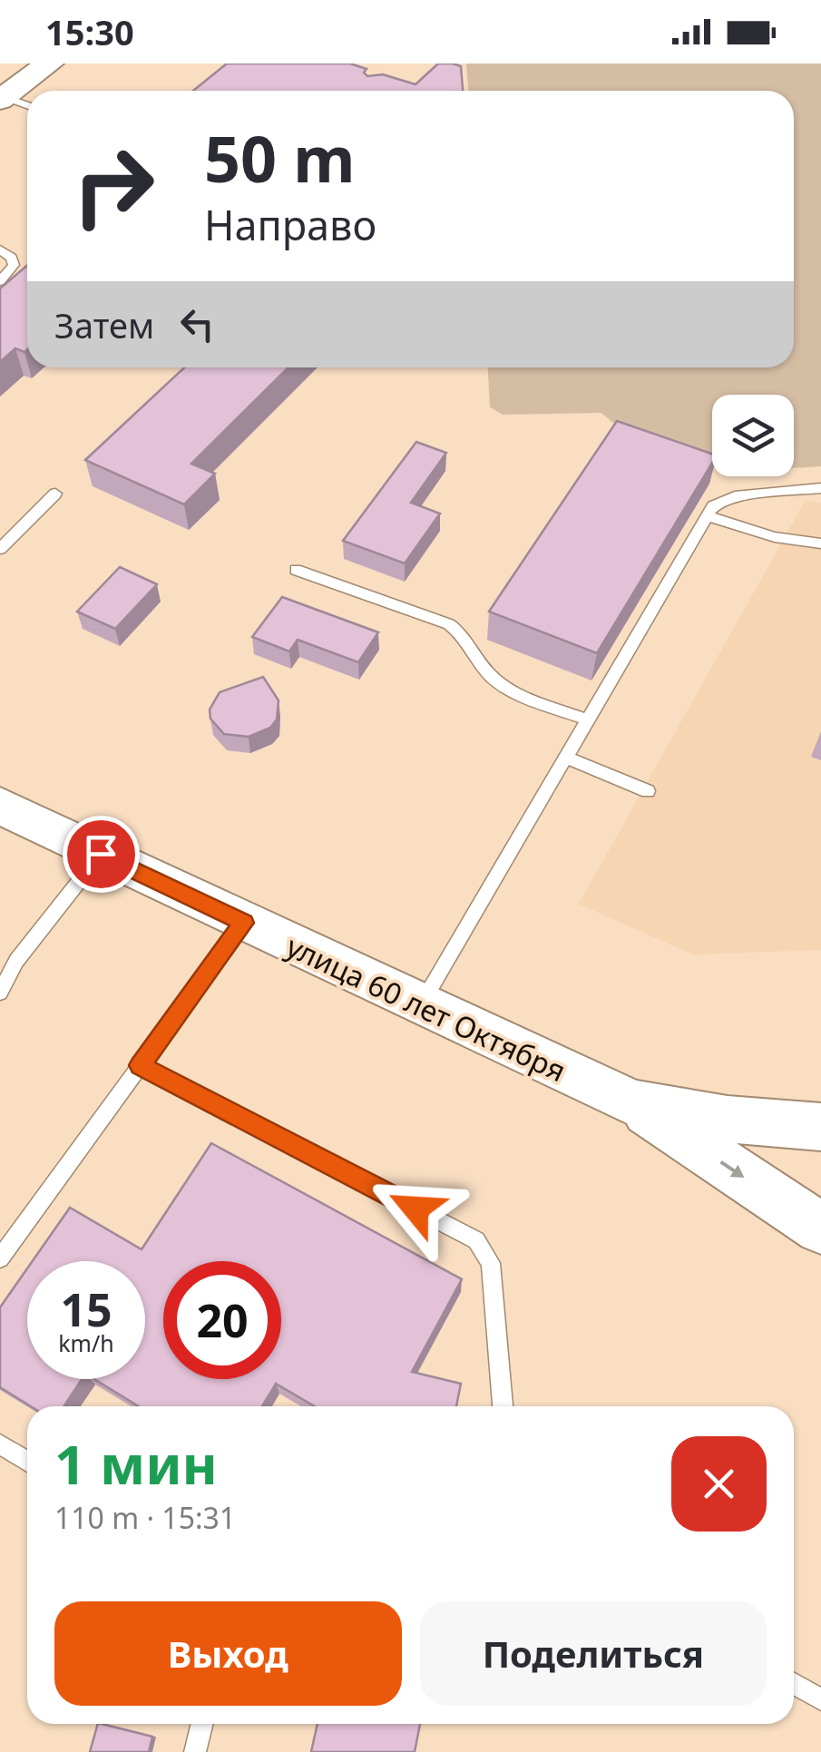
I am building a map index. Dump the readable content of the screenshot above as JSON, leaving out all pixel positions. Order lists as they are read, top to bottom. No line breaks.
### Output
{"streets":{"main road":["улица 60 лет Октября"]},"page":{"status":"15:30","turn":["50 m","Направо"],"then":"Затем","speed":"15 km/h","limit":"20","heading":["1 мин","110 m · 15:31"],"buttons":["Выход","Поделиться"]}}
